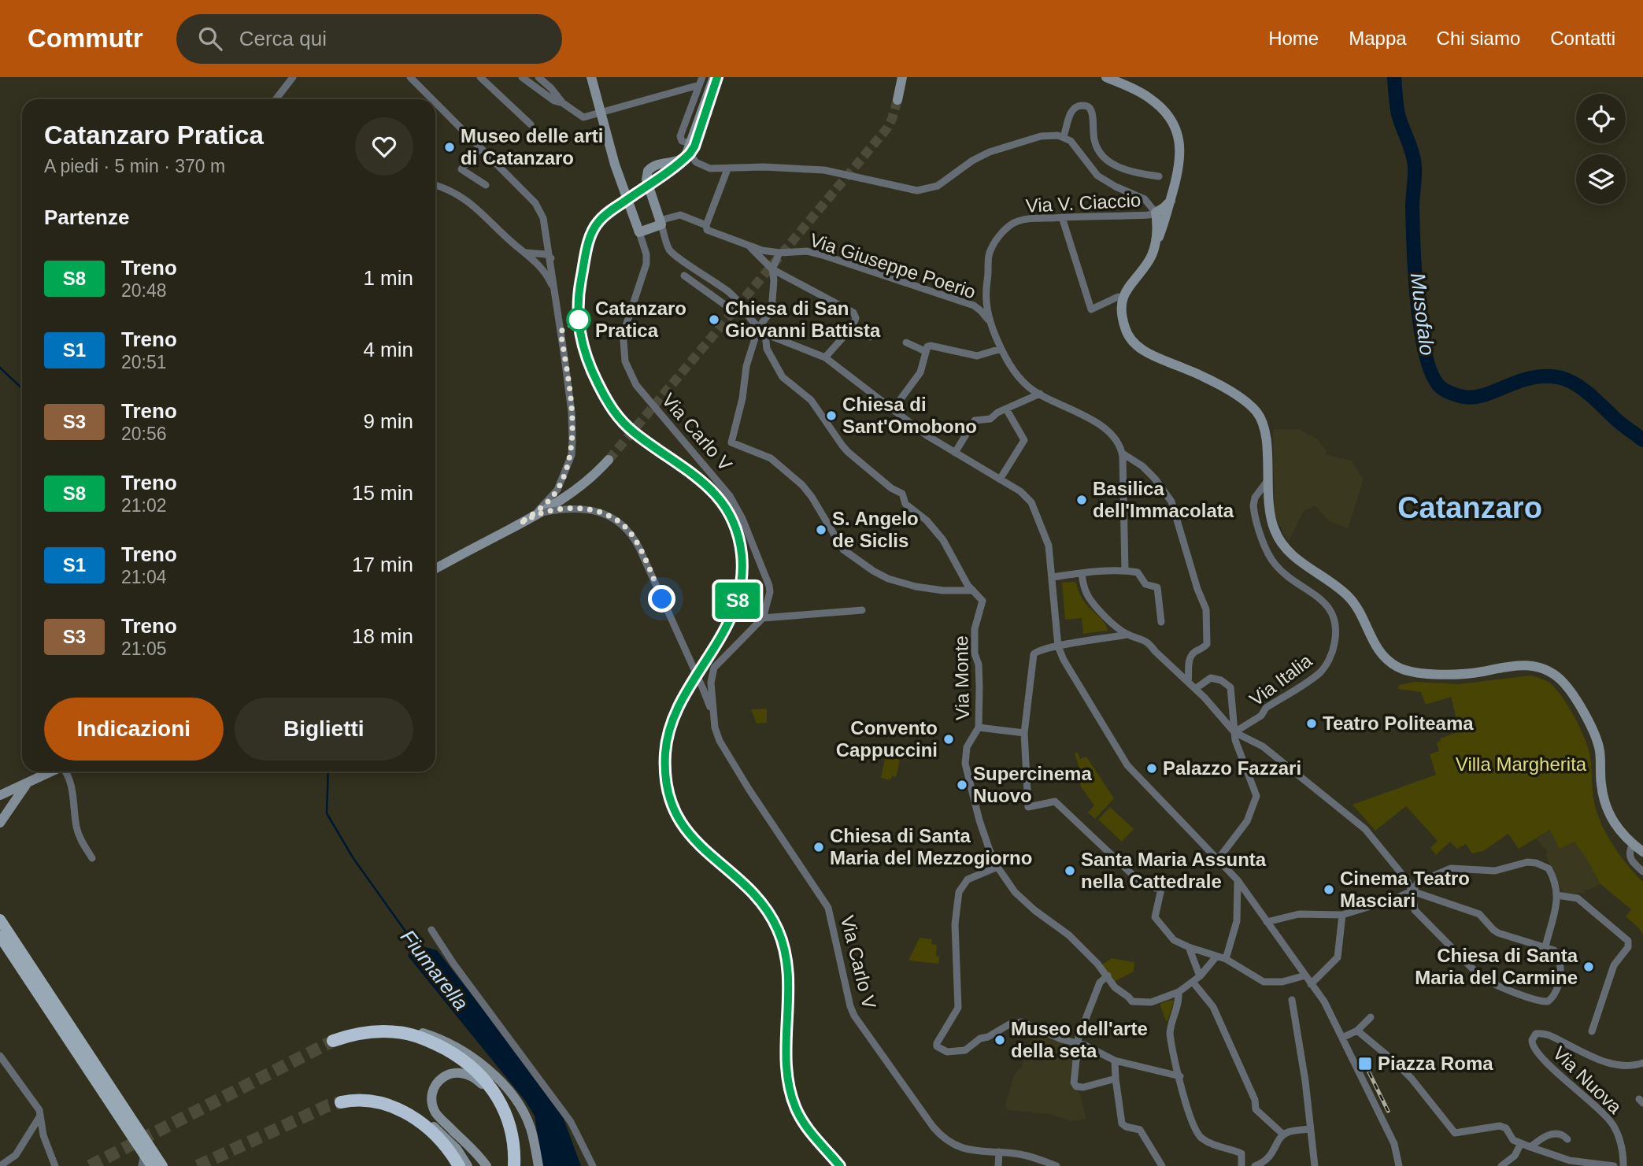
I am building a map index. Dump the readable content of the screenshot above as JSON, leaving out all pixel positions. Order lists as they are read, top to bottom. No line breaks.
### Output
{"streets":{"street":["Via V. Ciaccio","Via Giuseppe Poerio","Via Carlo V","Via Monte","Via Italia","Via Nuova"]},"crossings":[["Via V. Ciaccio","Via Giuseppe Poerio"]],"districts":["Catanzaro"],"water":["Musofalo","Fiumarella"],"parks":["Villa Margherita"],"places":{"other":["Museo delle arti di Catanzaro","Catanzaro Pratica","Chiesa di San Giovanni Battista","Chiesa di Sant'Omobono","Basilica dell'Immacolata","S. Angelo de Siclis","Teatro Politeama","Convento Cappuccini","Palazzo Fazzari","Supercinema Nuovo","Chiesa di Santa Maria del Mezzogiorno","Santa Maria Assunta nella Cattedrale","Cinema Teatro Masciari","Chiesa di Santa Maria del Carmine","Museo dell'arte della seta"],"transit":["Piazza Roma"]},"page":{"header":"Commutr","search":"Cerca qui","nav":["Home","Mappa","Chi siamo","Contatti"],"on_map":"S8","heading":[["Catanzaro Pratica","A piedi · 5 min · 370 m"],"Partenze"],"list":[{"mark":"S8","name":"Treno","note":"20:48","value":"1 min"},{"mark":"S1","name":"Treno","note":"20:51","value":"4 min"},{"mark":"S3","name":"Treno","note":"20:56","value":"9 min"},{"mark":"S8","name":"Treno","note":"21:02","value":"15 min"},{"mark":"S1","name":"Treno","note":"21:04","value":"17 min"},{"mark":"S3","name":"Treno","note":"21:05","value":"18 min"}],"buttons":["Indicazioni","Biglietti"]}}
